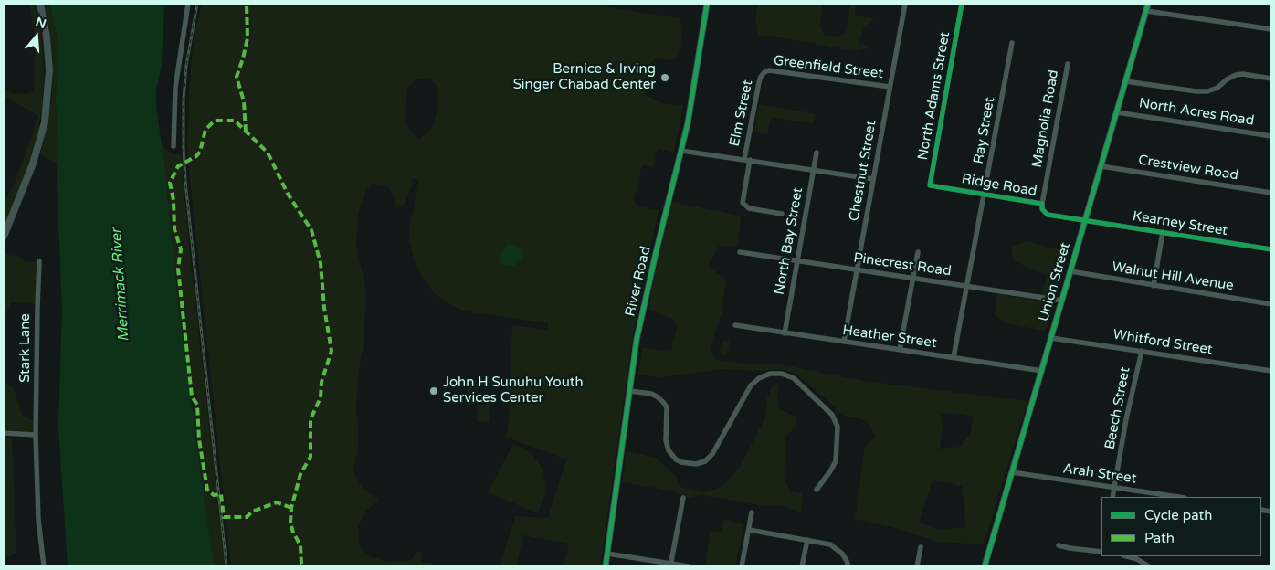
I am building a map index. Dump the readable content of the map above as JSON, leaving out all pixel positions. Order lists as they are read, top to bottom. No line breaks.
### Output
{"streets":{"street":["Greenfield Street","North Adams Street","North Acres Road","Elm Street","Magnolia Road","Ray Street","Crestview Road","Chestnut Street","Ridge Road","Kearney Street","North Bay Street","Pinecrest Road","Walnut Hill Avenue","River Road","Union Street","Heather Street","Whitford Street","Stark Lane","Beech Street","Arah Street"]},"crossings":[["Greenfield Street","Elm Street"],["Greenfield Street","Chestnut Street"],["North Adams Street","Ridge Road"],["North Acres Road","Union Street"],["Magnolia Road","Ridge Road"],["Ray Street","Ridge Road"],["Ray Street","Pinecrest Road"],["Ray Street","Heather Street"],["Crestview Road","Union Street"],["Chestnut Street","Pinecrest Road"],["Chestnut Street","Heather Street"],["Ridge Road","Kearney Street"],["Ridge Road","Union Street"],["Kearney Street","Union Street"],["North Bay Street","Pinecrest Road"],["North Bay Street","Heather Street"],["Pinecrest Road","Union Street"],["Walnut Hill Avenue","Union Street"],["Union Street","Heather Street"],["Union Street","Whitford Street"],["Union Street","Arah Street"],["Whitford Street","Beech Street"],["Beech Street","Arah Street"]],"water":["Merrimack River"],"places":["Bernice & Irving Singer Chabad Center","John H Sunuhu Youth Services Center"],"legend":["Cycle path","Path"],"north":"top"}
